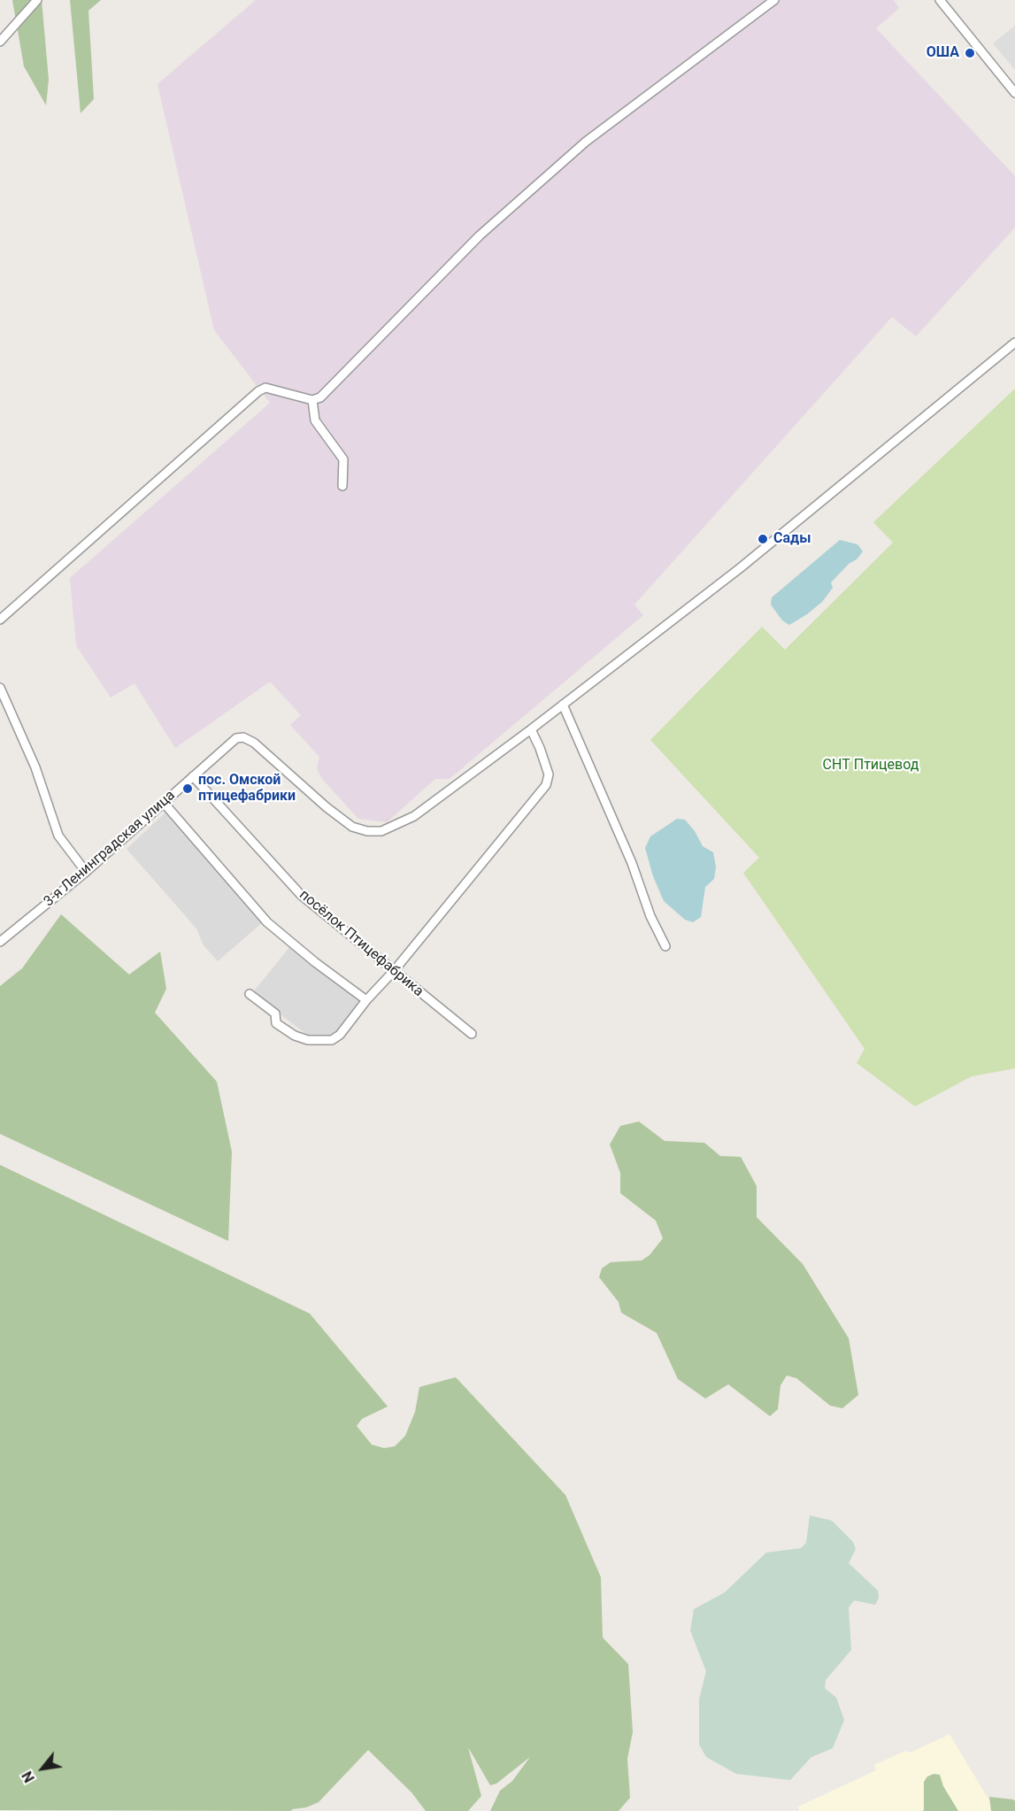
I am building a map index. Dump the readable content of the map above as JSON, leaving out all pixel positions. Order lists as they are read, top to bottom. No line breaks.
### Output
{"streets":{"street":["3-я Ленинградская улица","посёлок Птицефабрика"]},"crossings":[["3-я Ленинградская улица","посёлок Птицефабрика"]],"parks":["СНТ Птицевод"],"places":["ОША","Сады","пос. Омской птицефабрики"],"north":"bottom left"}
